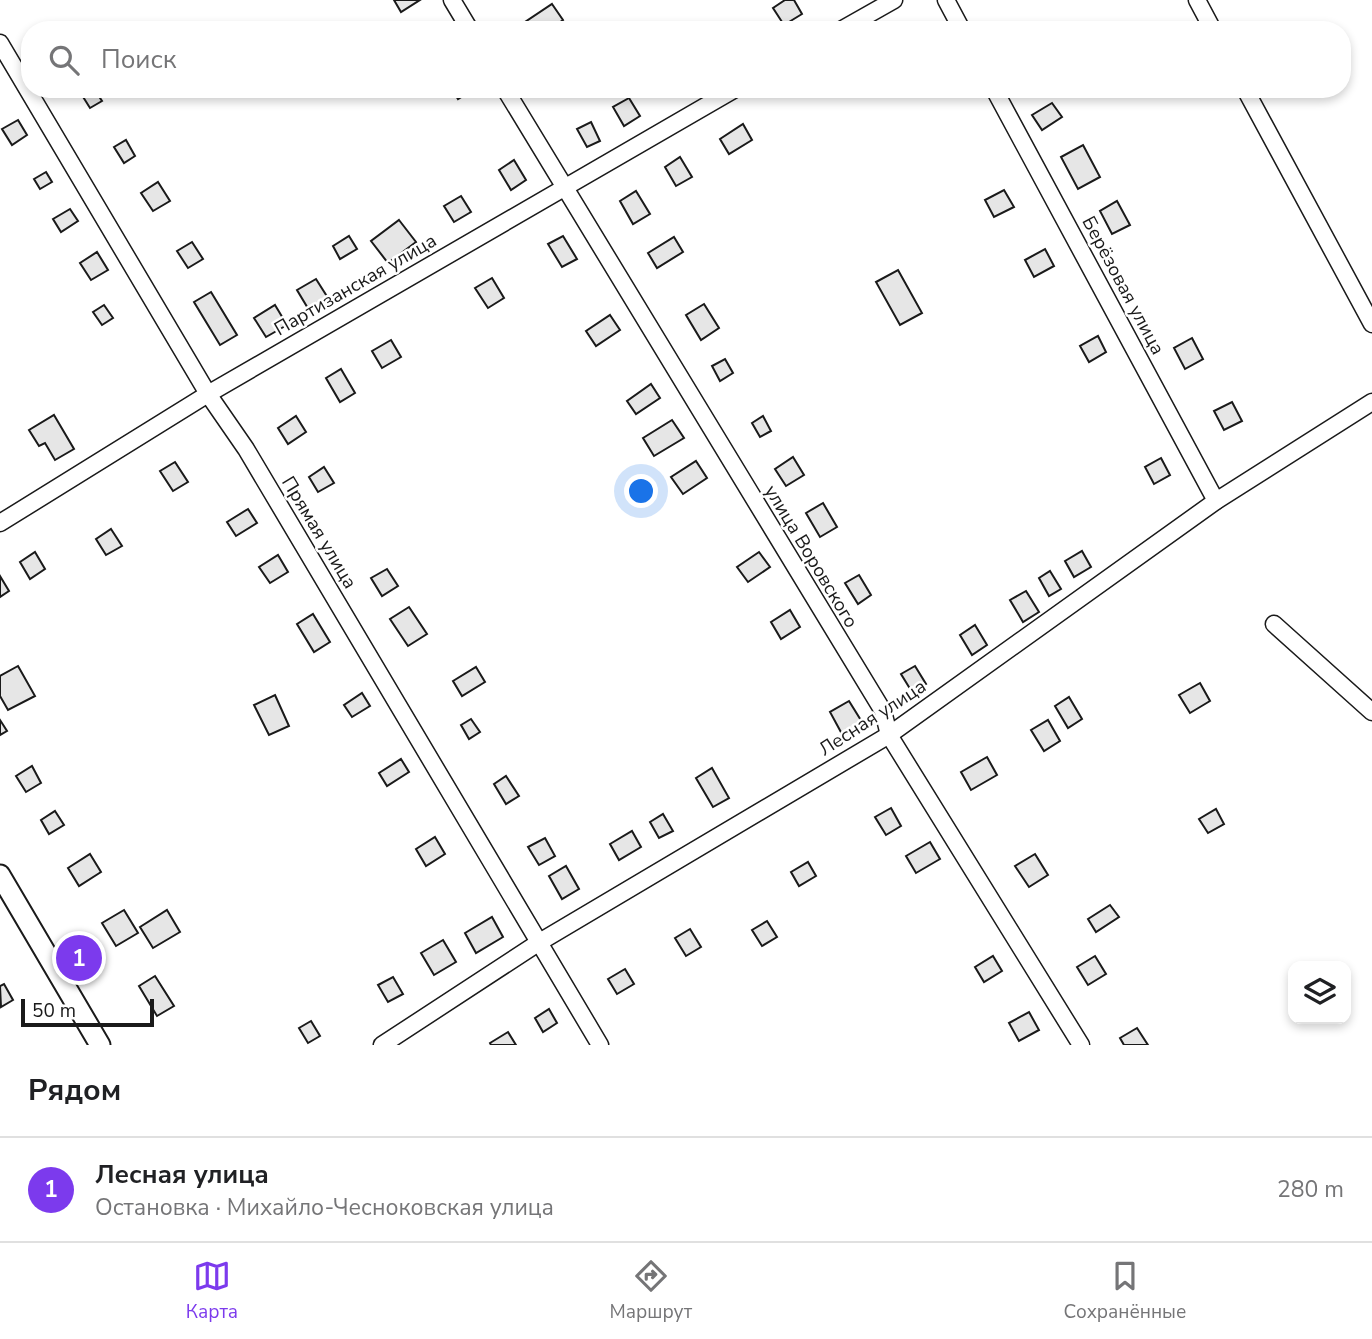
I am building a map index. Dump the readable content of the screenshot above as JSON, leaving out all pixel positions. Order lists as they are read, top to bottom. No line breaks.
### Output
{"streets":{"street":["Партизанская улица","Берёзовая улица","Прямая улица","улица Воровского","Лесная улица"]},"crossings":[["Партизанская улица","Прямая улица"],["Партизанская улица","улица Воровского"],["Берёзовая улица","Лесная улица"],["Прямая улица","Лесная улица"],["улица Воровского","Лесная улица"]],"scale_bar":"50 m","page":{"search":"Поиск","pins":"1","scale":"50 m","heading":"Рядом","list":[{"mark":"1","name":"Лесная улица","note":"Остановка · Михайло-Чесноковская улица","value":"280 m"}],"nav":["Карта","Маршрут","Сохранённые"]}}
